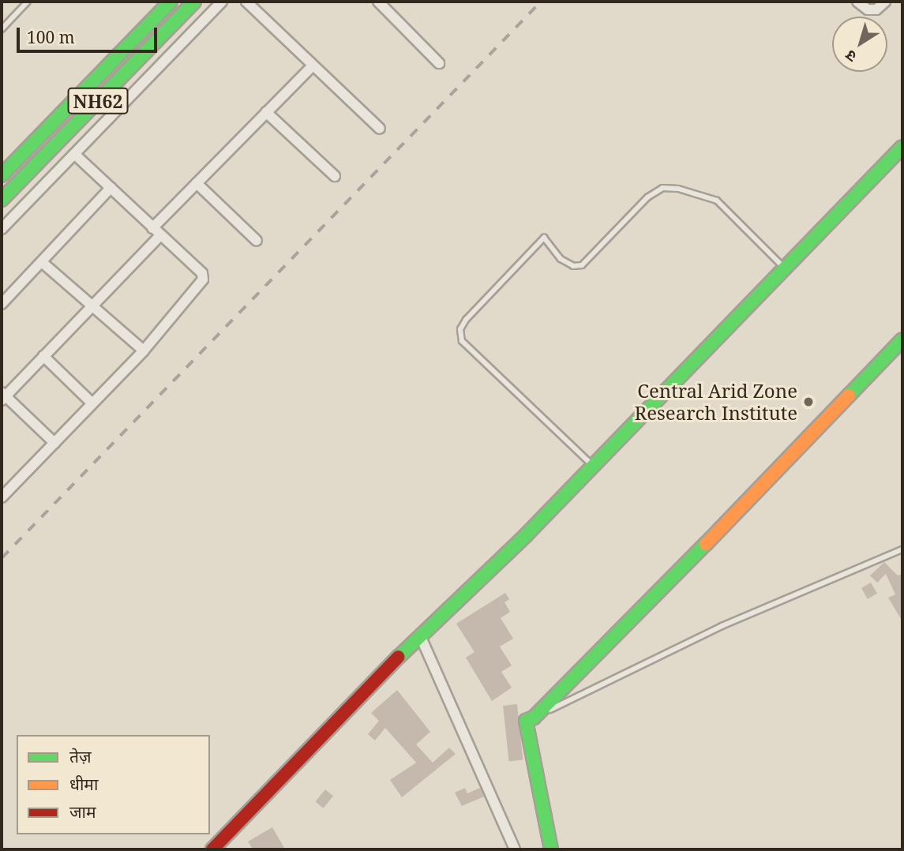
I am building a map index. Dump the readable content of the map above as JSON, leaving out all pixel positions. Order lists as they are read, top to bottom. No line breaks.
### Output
{"streets":{"main road":["NH62"]},"places":["Central Arid Zone Research Institute"],"legend":["तेज़","धीमा","जाम"],"scale_bar":"100 m","north":"bottom left"}
